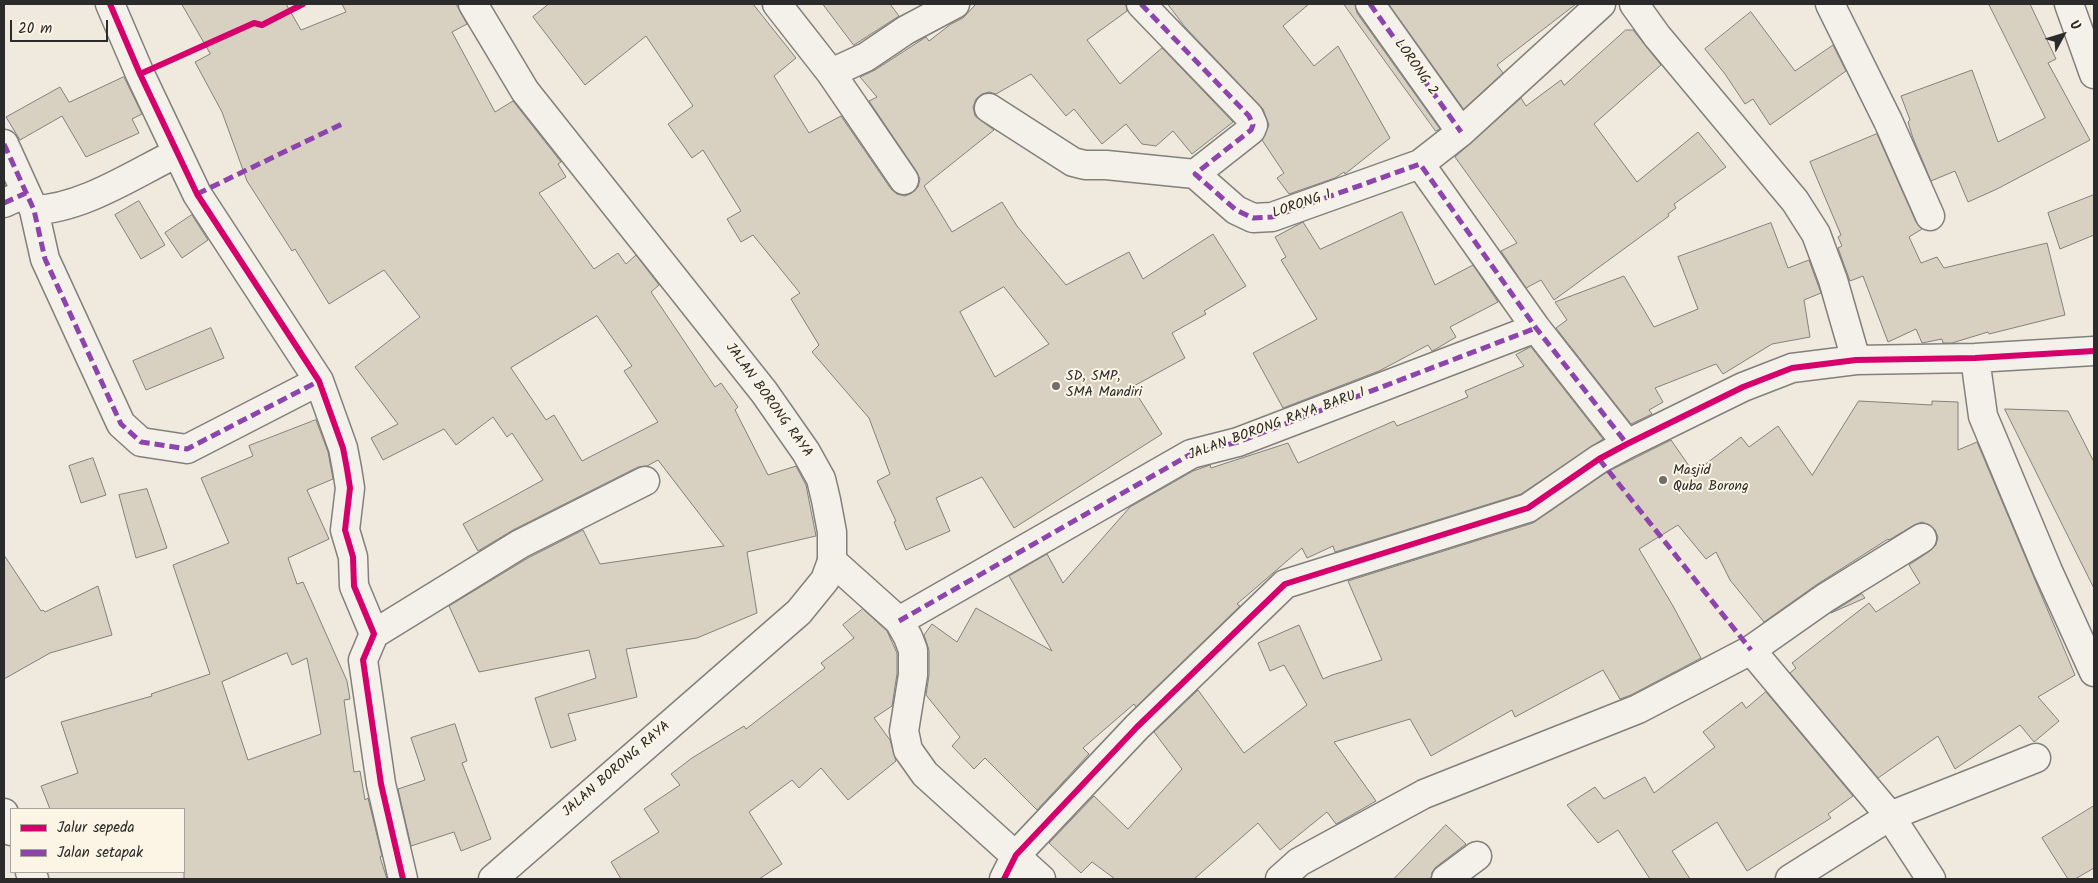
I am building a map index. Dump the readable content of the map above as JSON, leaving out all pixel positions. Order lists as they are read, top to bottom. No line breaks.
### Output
{"streets":{"street":["LORONG 2","LORONG 1","JALAN BORONG RAYA","JALAN BORONG RAYA BARU I"]},"crossings":[["LORONG 2","LORONG 1"]],"places":["SD, SMP, SMA Mandiri","Masjid Quba Borong"],"legend":["Jalur sepeda","Jalan setapak"],"scale_bar":"20 m","north":"top right"}
